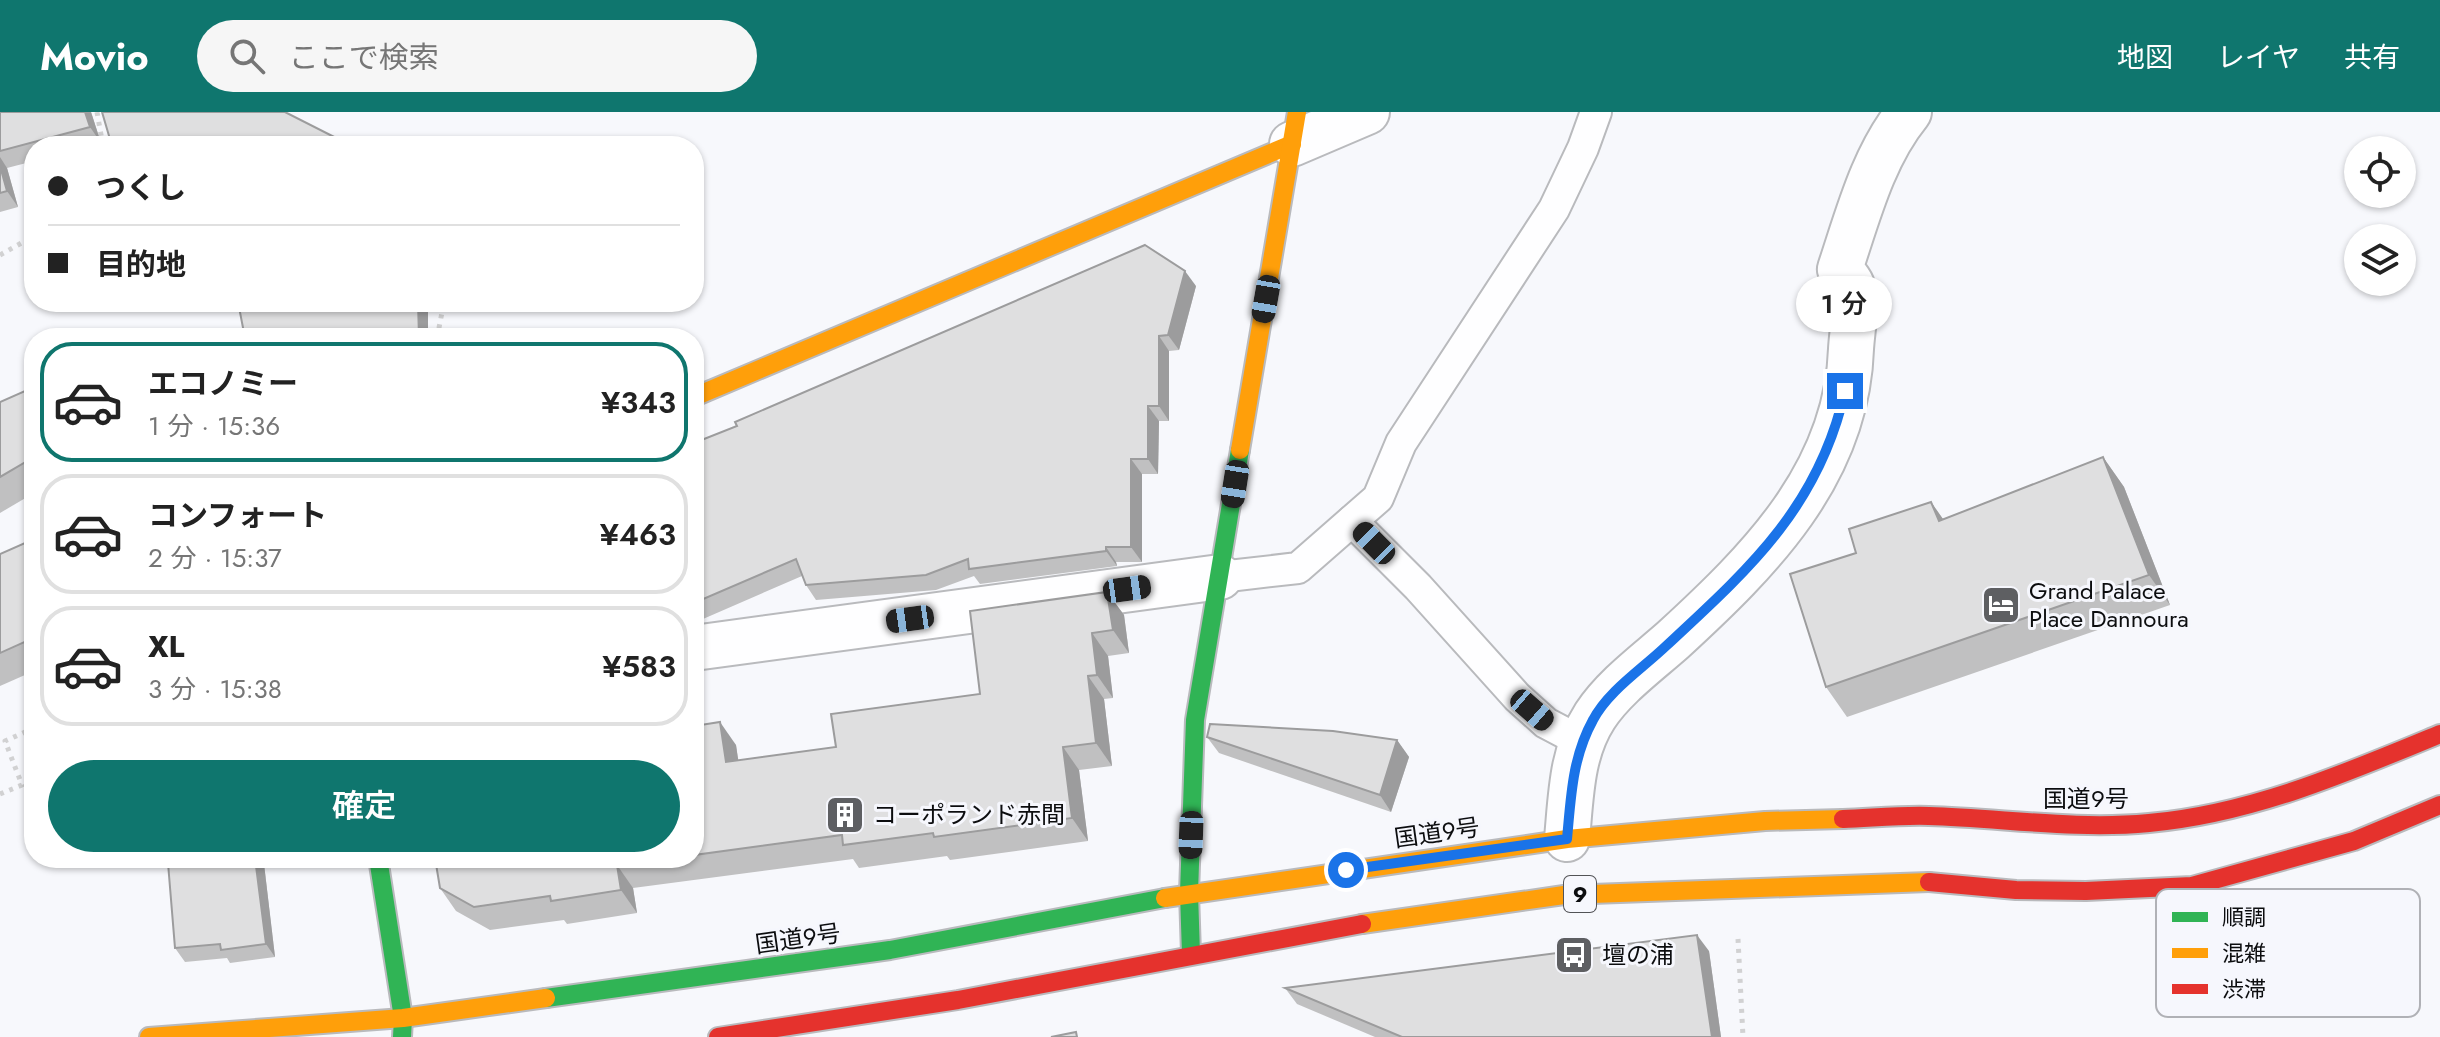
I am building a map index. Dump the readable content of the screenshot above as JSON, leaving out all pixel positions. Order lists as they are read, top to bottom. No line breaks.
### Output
{"streets":{"main road":["国道9号","9"]},"places":{"hotel":["Grand Palace Place Dannoura"],"building":["コーポランド赤間"],"bus stop":["壇の浦"]},"legend":["順調","混雑","渋滞"],"page":{"header":"Movio","search":"ここで検索","nav":["地図","レイヤ","共有"],"banner":["つくし","目的地"],"bubble":"1 分","list":[{"name":"エコノミー","note":"1 分 · 15:36","value":"¥343"},{"name":"コンフォート","note":"2 分 · 15:37","value":"¥463"},{"name":"XL","note":"3 分 · 15:38","value":"¥583"}],"buttons":"確定"}}
